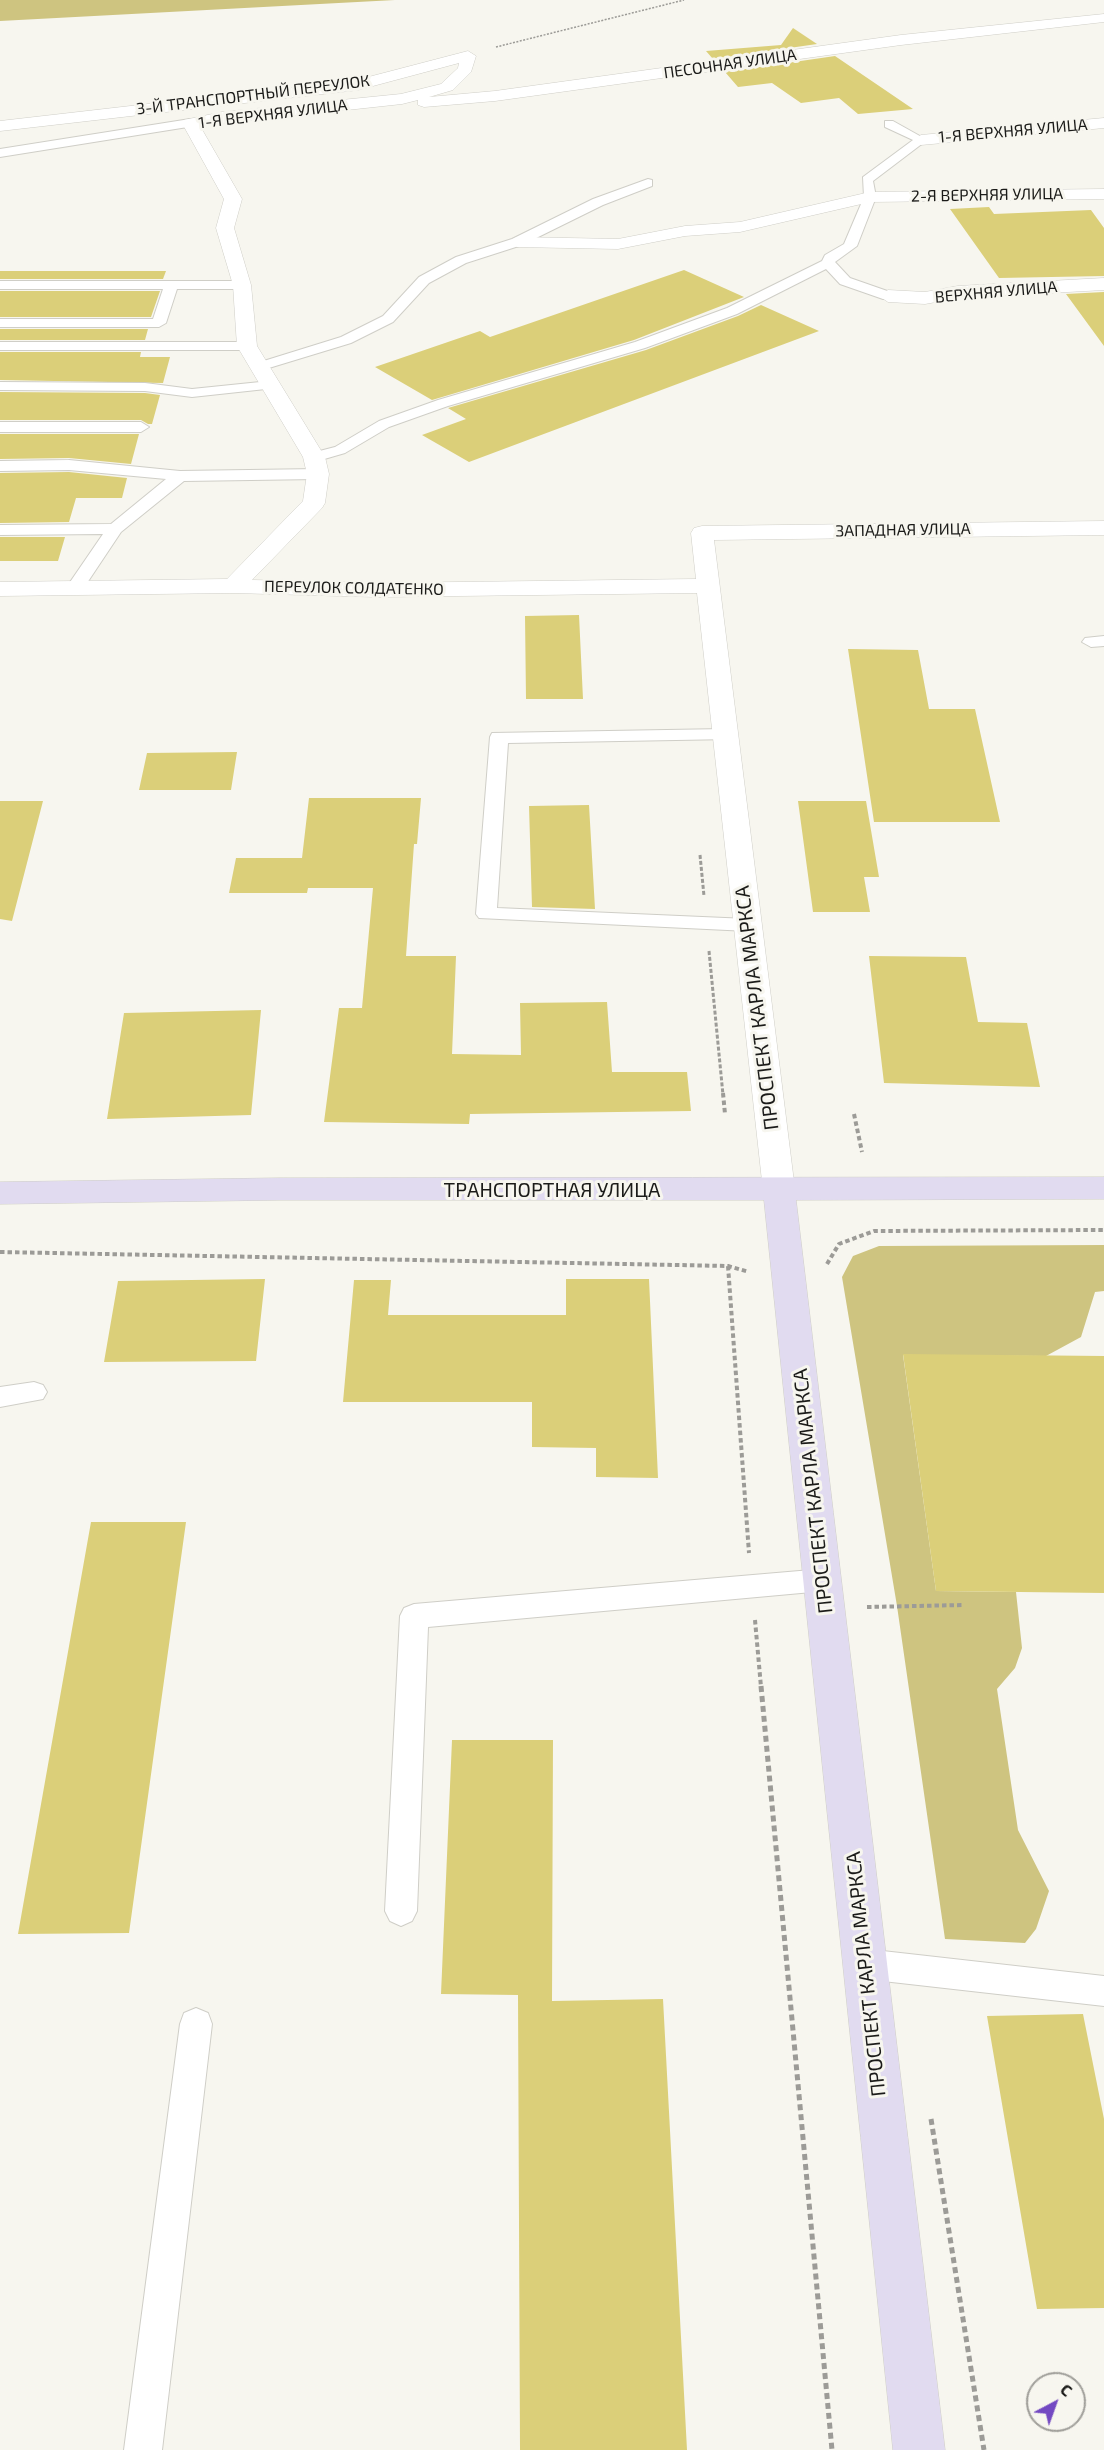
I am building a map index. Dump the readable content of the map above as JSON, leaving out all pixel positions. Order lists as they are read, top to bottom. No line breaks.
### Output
{"streets":{"street":["ПЕСОЧНАЯ УЛИЦА","3-Й ТРАНСПОРТНЫЙ ПЕРЕУЛОК","1-Я ВЕРХНЯЯ УЛИЦА","2-Я ВЕРХНЯЯ УЛИЦА","ВЕРХНЯЯ УЛИЦА","ЗАПАДНАЯ УЛИЦА","ПЕРЕУЛОК СОЛДАТЕНКО","ПРОСПЕКТ КАРЛА МАРКСА","ТРАНСПОРТНАЯ УЛИЦА"]},"crossings":[["ПЕСОЧНАЯ УЛИЦА","1-Я ВЕРХНЯЯ УЛИЦА"],["3-Й ТРАНСПОРТНЫЙ ПЕРЕУЛОК","1-Я ВЕРХНЯЯ УЛИЦА"],["ЗАПАДНАЯ УЛИЦА","ПРОСПЕКТ КАРЛА МАРКСА"],["ПЕРЕУЛОК СОЛДАТЕНКО","ПРОСПЕКТ КАРЛА МАРКСА"],["ПРОСПЕКТ КАРЛА МАРКСА","ТРАНСПОРТНАЯ УЛИЦА"]],"north":"top right"}
